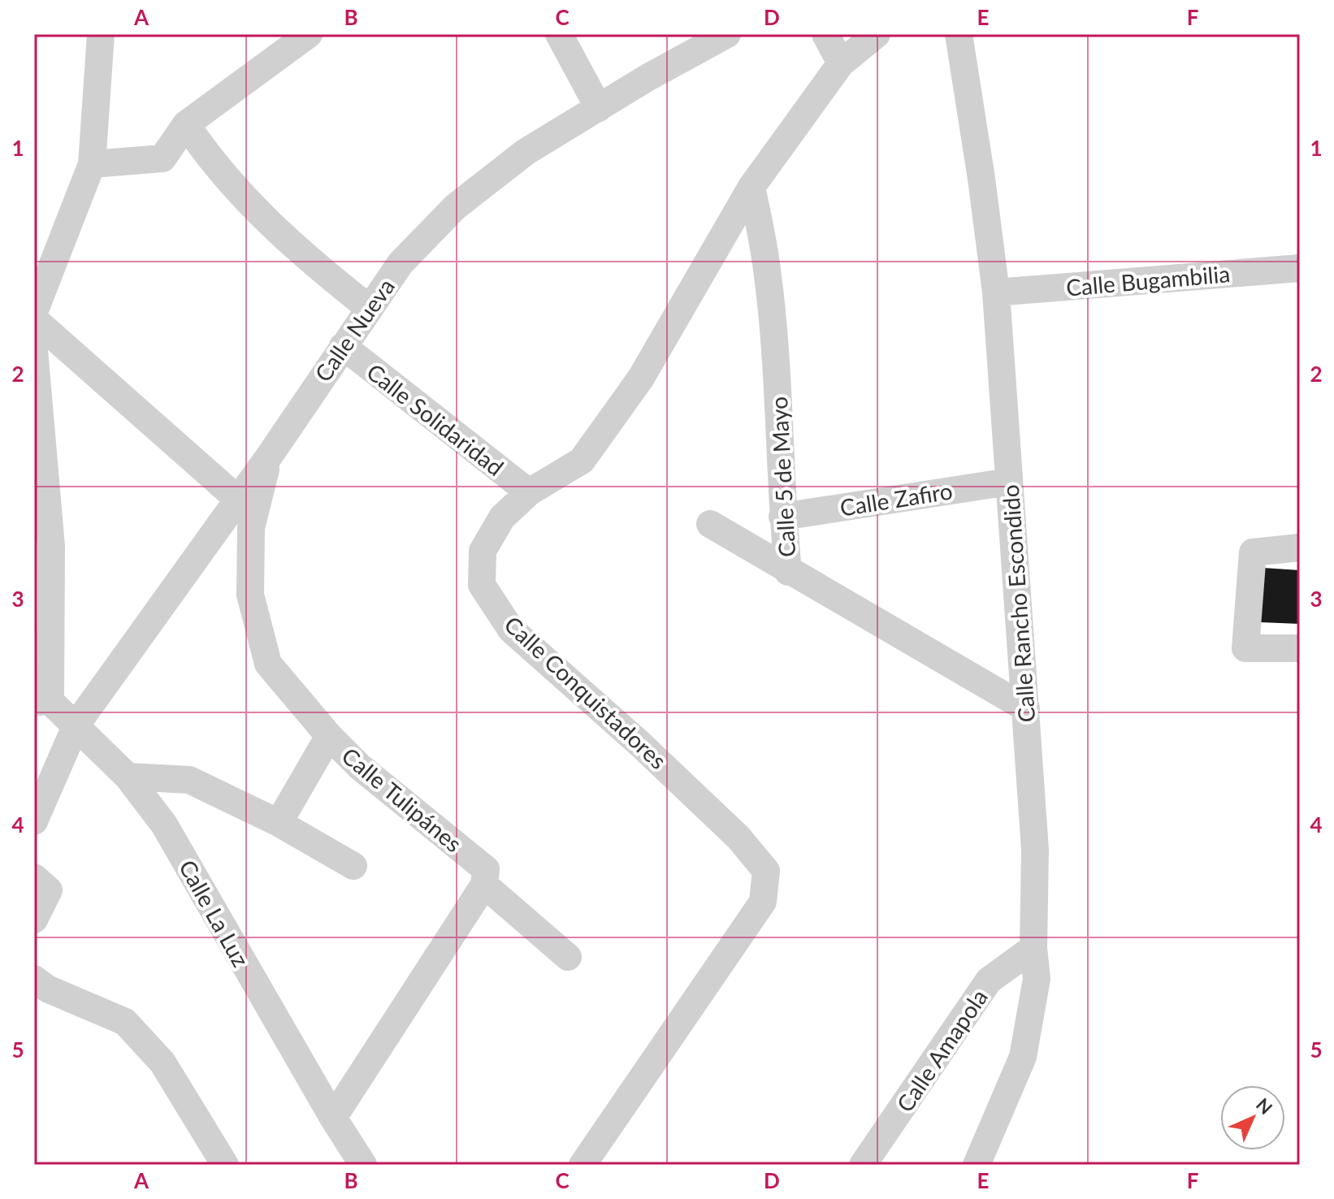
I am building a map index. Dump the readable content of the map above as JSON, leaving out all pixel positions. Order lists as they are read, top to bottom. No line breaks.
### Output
{"streets":{"street":["Calle Bugambilia","Calle Nueva","Calle Solidaridad","Calle 5 de Mayo","Calle Zafiro","Calle Rancho Escondido","Calle Conquistadores","Calle Tulipánes","Calle La Luz","Calle Amapola"]},"crossings":[["Calle Bugambilia","Calle Rancho Escondido"],["Calle Nueva","Calle Solidaridad"],["Calle Nueva","Calle Tulipánes"],["Calle Nueva","Calle La Luz"],["Calle Solidaridad","Calle Conquistadores"],["Calle 5 de Mayo","Calle Zafiro"],["Calle 5 de Mayo","Calle Rancho Escondido"],["Calle 5 de Mayo","Calle Conquistadores"],["Calle Zafiro","Calle Rancho Escondido"],["Calle Rancho Escondido","Calle Amapola"]],"north":"top right","grid":{"columns":["A","B","C","D","E","F"],"rows":["1","2","3","4","5"]}}
